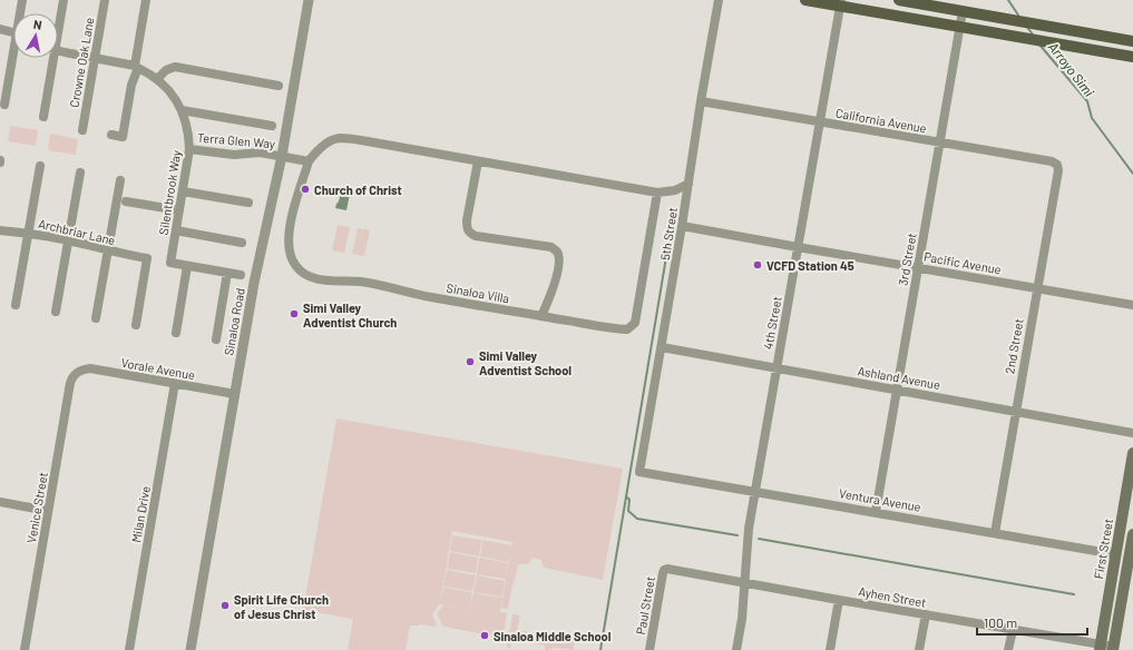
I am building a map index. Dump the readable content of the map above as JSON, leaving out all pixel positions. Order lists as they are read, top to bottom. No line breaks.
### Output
{"streets":{"main road":["First Street"],"street":["Crowne Oak Lane","California Avenue","Terra Glen Way","Silentbrook Way","Archbriar Lane","5th Street","3rd Street","Pacific Avenue","Sinaloa Villa","Sinaloa Road","4th Street","2nd Street","Vorale Avenue","Ashland Avenue","Ventura Avenue","Venice Street","Milan Drive","Ayhen Street","Paul Street"]},"crossings":[["Crowne Oak Lane","Silentbrook Way"],["California Avenue","5th Street"],["California Avenue","3rd Street"],["California Avenue","4th Street"],["California Avenue","2nd Street"],["Terra Glen Way","Silentbrook Way"],["Terra Glen Way","Sinaloa Road"],["5th Street","Pacific Avenue"],["5th Street","Sinaloa Villa"],["5th Street","Ashland Avenue"],["5th Street","Ventura Avenue"],["3rd Street","Pacific Avenue"],["3rd Street","Ashland Avenue"],["3rd Street","Ventura Avenue"],["Pacific Avenue","4th Street"],["Pacific Avenue","2nd Street"],["Sinaloa Road","Vorale Avenue"],["4th Street","Ashland Avenue"],["4th Street","Ventura Avenue"],["4th Street","Ayhen Street"],["2nd Street","Ashland Avenue"],["2nd Street","Ventura Avenue"],["Vorale Avenue","Venice Street"],["Vorale Avenue","Milan Drive"],["Ventura Avenue","First Street"],["First Street","Ayhen Street"],["Ayhen Street","Paul Street"]],"water":["Arroyo Simi"],"places":["Church of Christ","VCFD Station 45","Simi Valley Adventist Church","Simi Valley Adventist School","Spirit Life Church of Jesus Christ","Sinaloa Middle School"],"scale_bar":"100 m","north":"top"}
